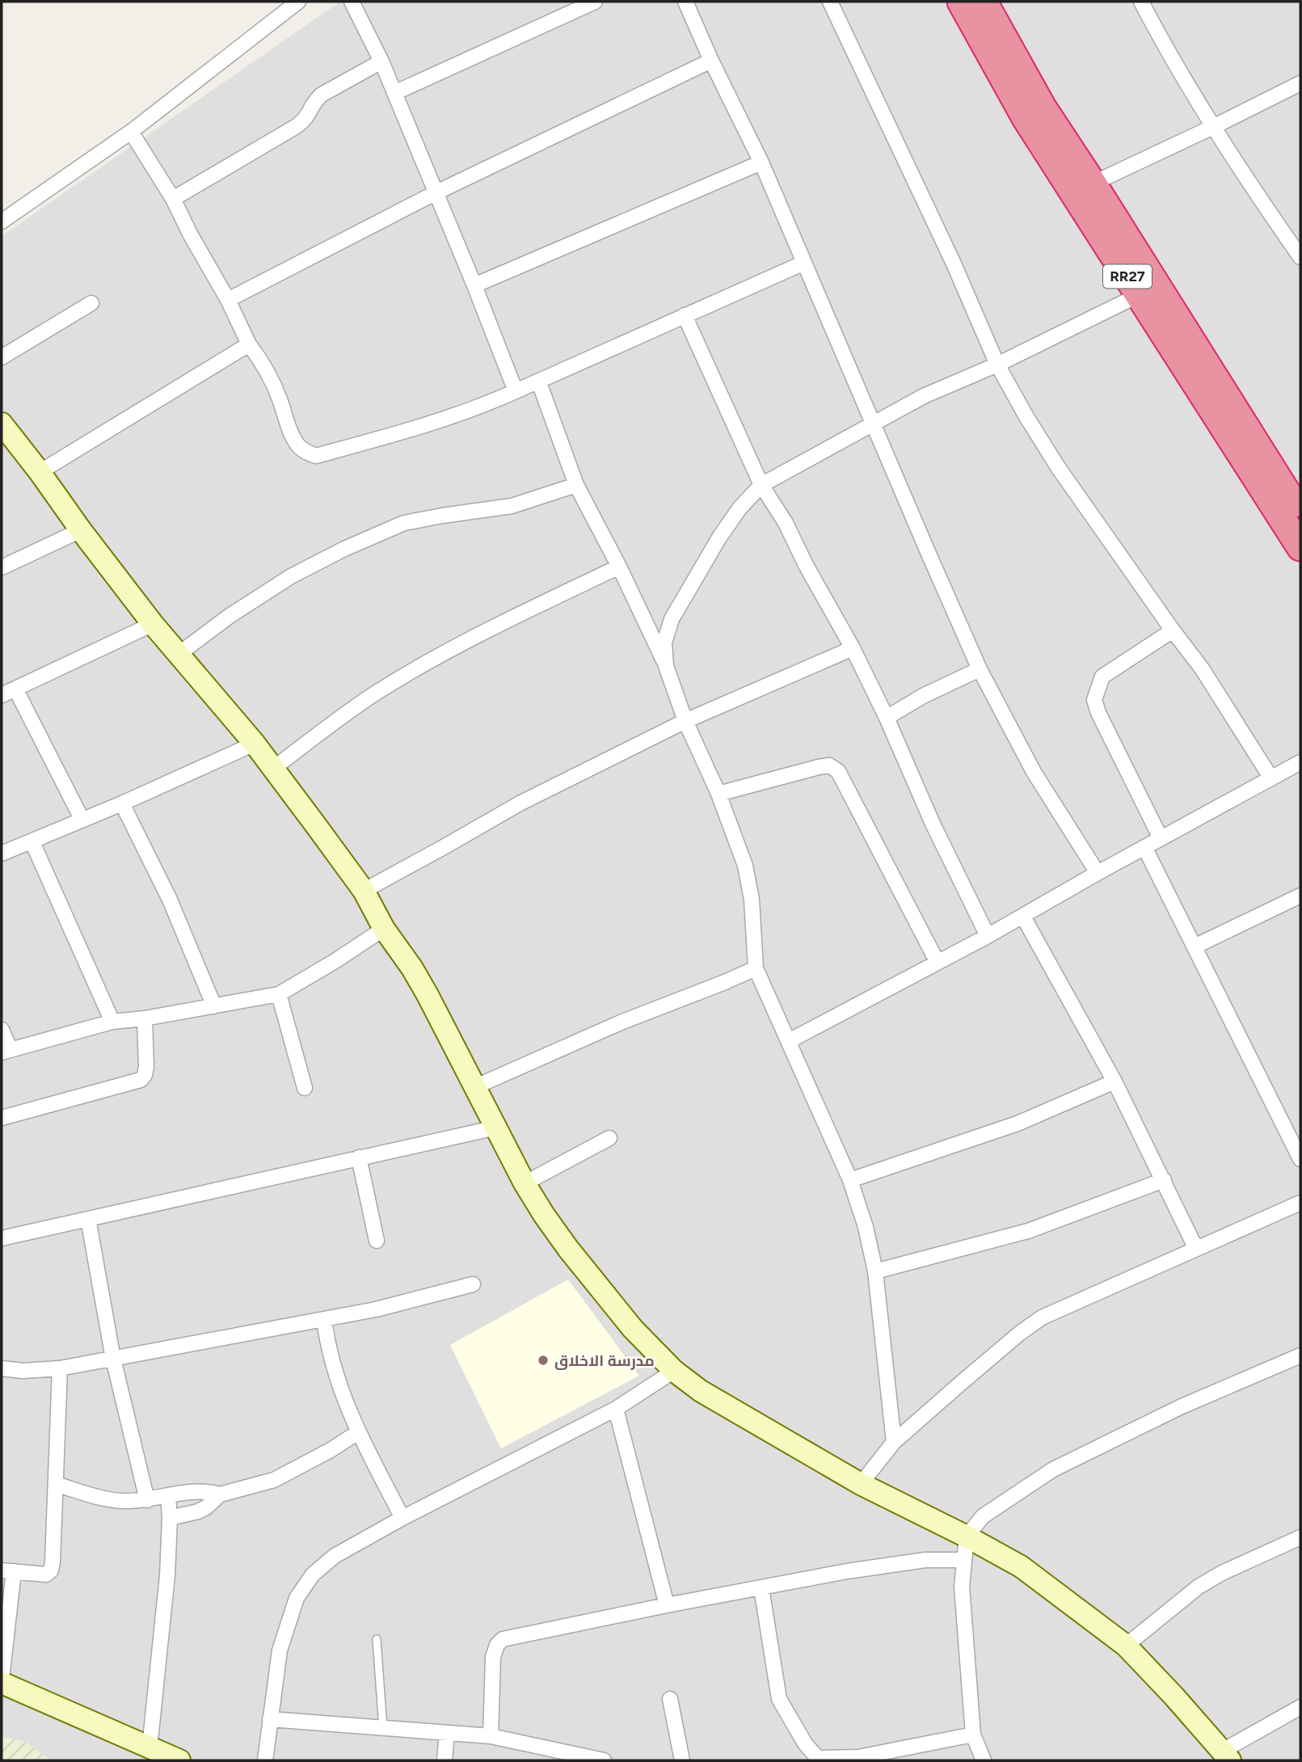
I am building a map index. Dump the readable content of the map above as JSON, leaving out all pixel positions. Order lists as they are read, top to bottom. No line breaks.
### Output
{"streets":{"highway":["RR27"]},"places":["مدرسة الاخلاق"]}
